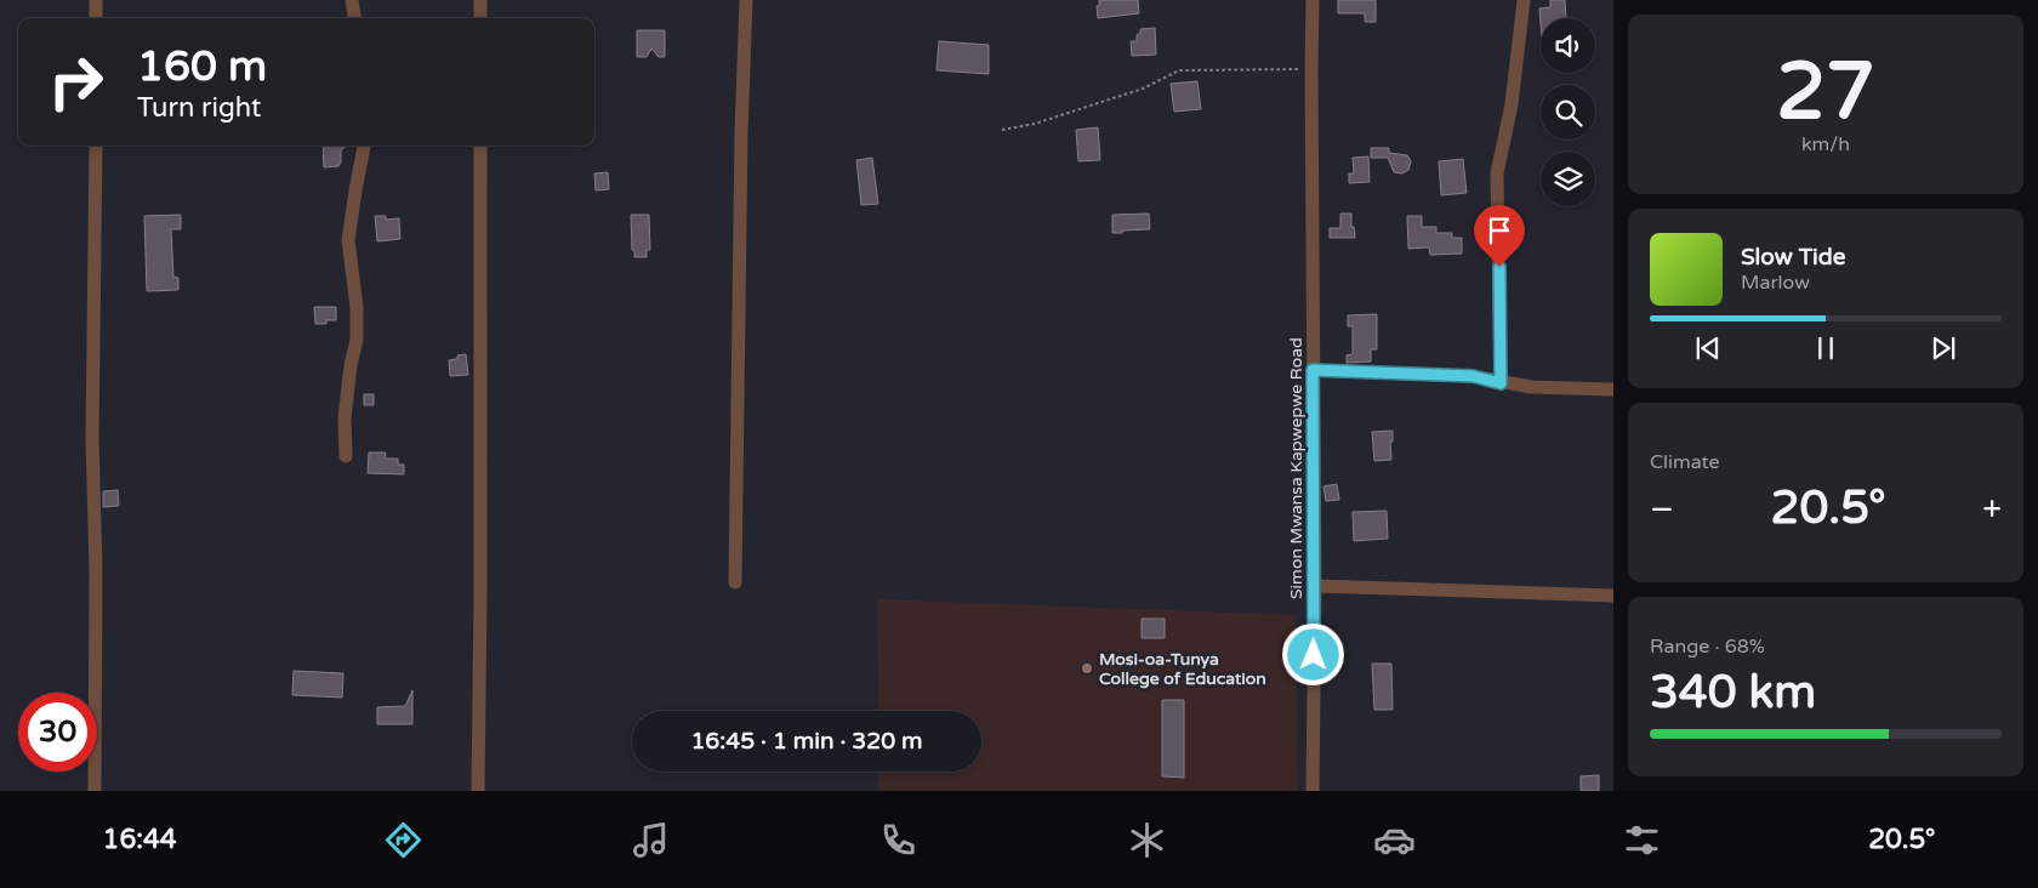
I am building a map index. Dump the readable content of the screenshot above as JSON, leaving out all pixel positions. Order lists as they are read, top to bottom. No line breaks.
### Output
{"streets":{"street":["Simon Mwansa Kapwepwe Road"]},"places":["Mosi-oa-Tunya College of Education"],"page":{"tile":[["27","km/h"],"Climate",["Range · 68%","340 km"]],"turn":["160 m","Turn right"],"song":["Slow Tide","Marlow"],"heat":["−","20.5°","+"],"limit":"30","trip":"16:45 · 1 min · 320 m","tabs":["16:44","20.5°"]}}
